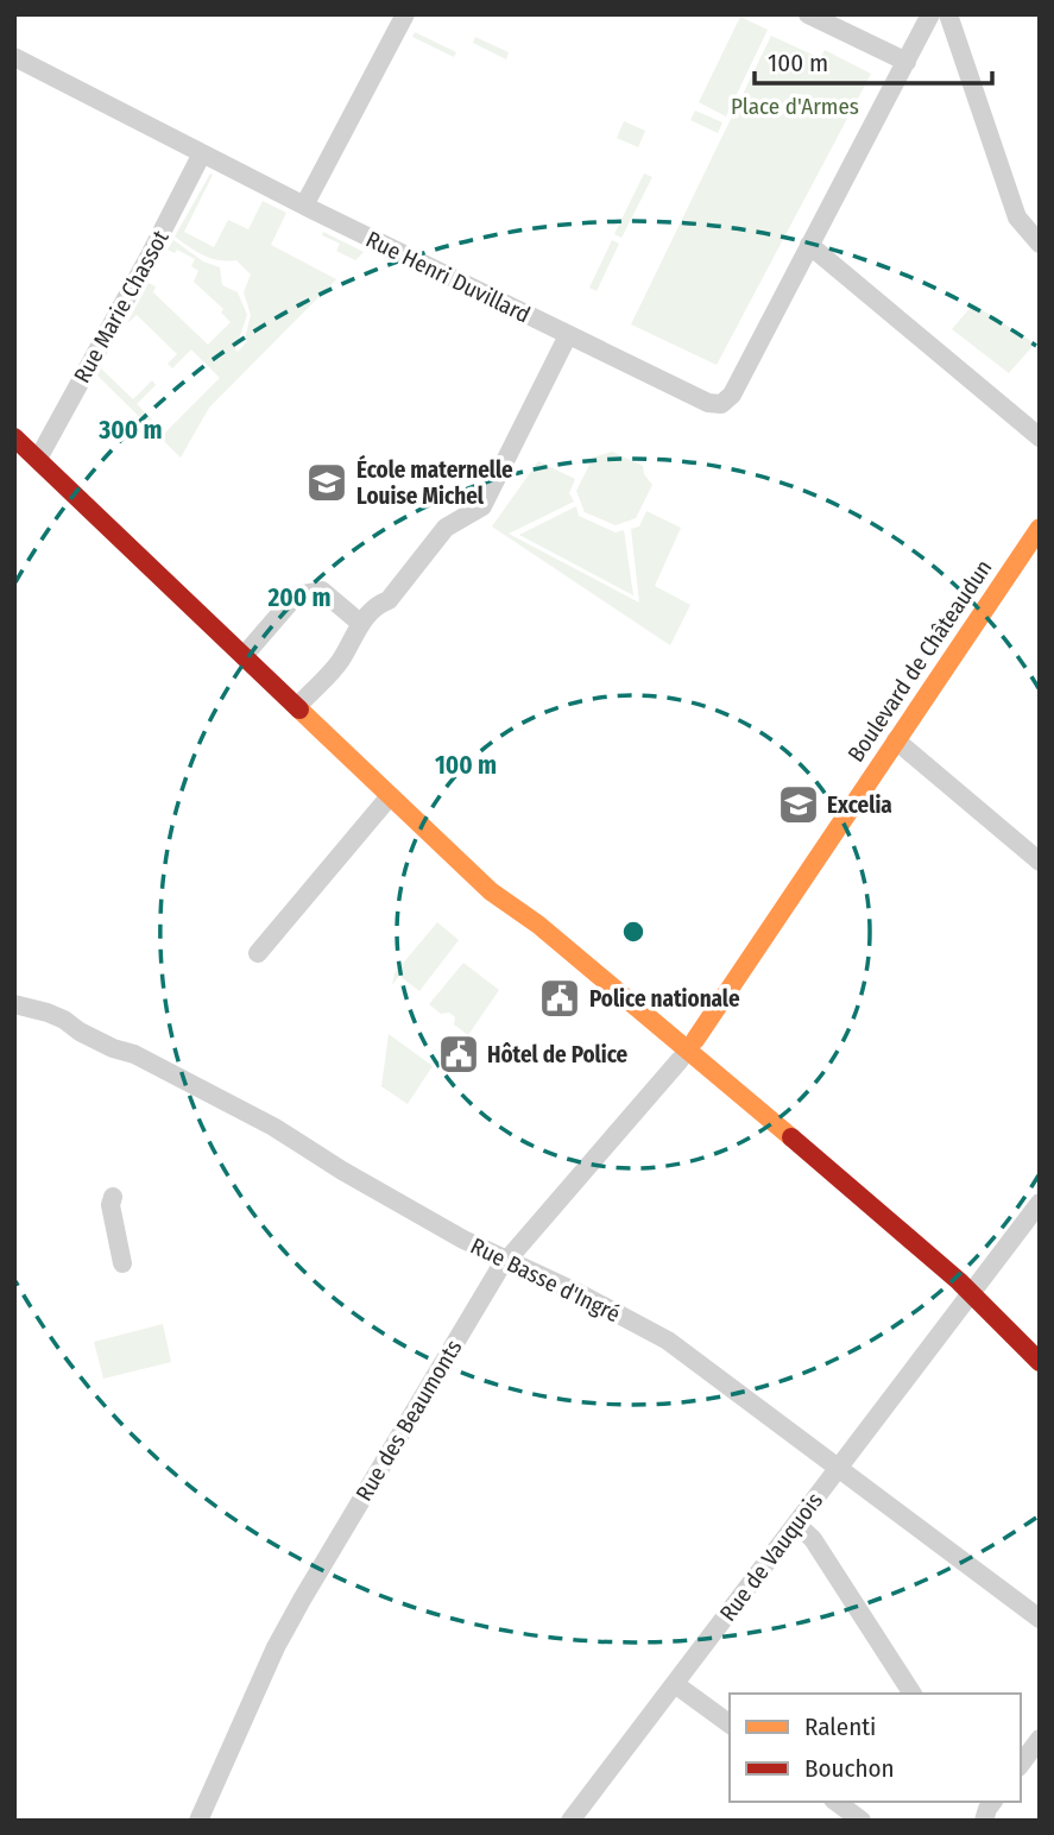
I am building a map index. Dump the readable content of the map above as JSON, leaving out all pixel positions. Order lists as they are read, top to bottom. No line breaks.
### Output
{"streets":{"main road":["Boulevard de Châteaudun"],"street":["Rue Henri Duvillard","Rue Marie Chassot","Rue Basse d'Ingré","Rue des Beaumonts","Rue de Vauquois"]},"crossings":[["Rue Henri Duvillard","Rue Marie Chassot"],["Boulevard de Châteaudun","Rue des Beaumonts"],["Rue Basse d'Ingré","Rue des Beaumonts"],["Rue Basse d'Ingré","Rue de Vauquois"]],"parks":["Place d'Armes"],"places":{"school or university":["École maternelle Louise Michel","Excelia"],"public building":["Police nationale","Hôtel de Police"]},"legend":["Ralenti","Bouchon"],"scale_bar":"100 m","rings":["300 m","200 m","100 m"]}
